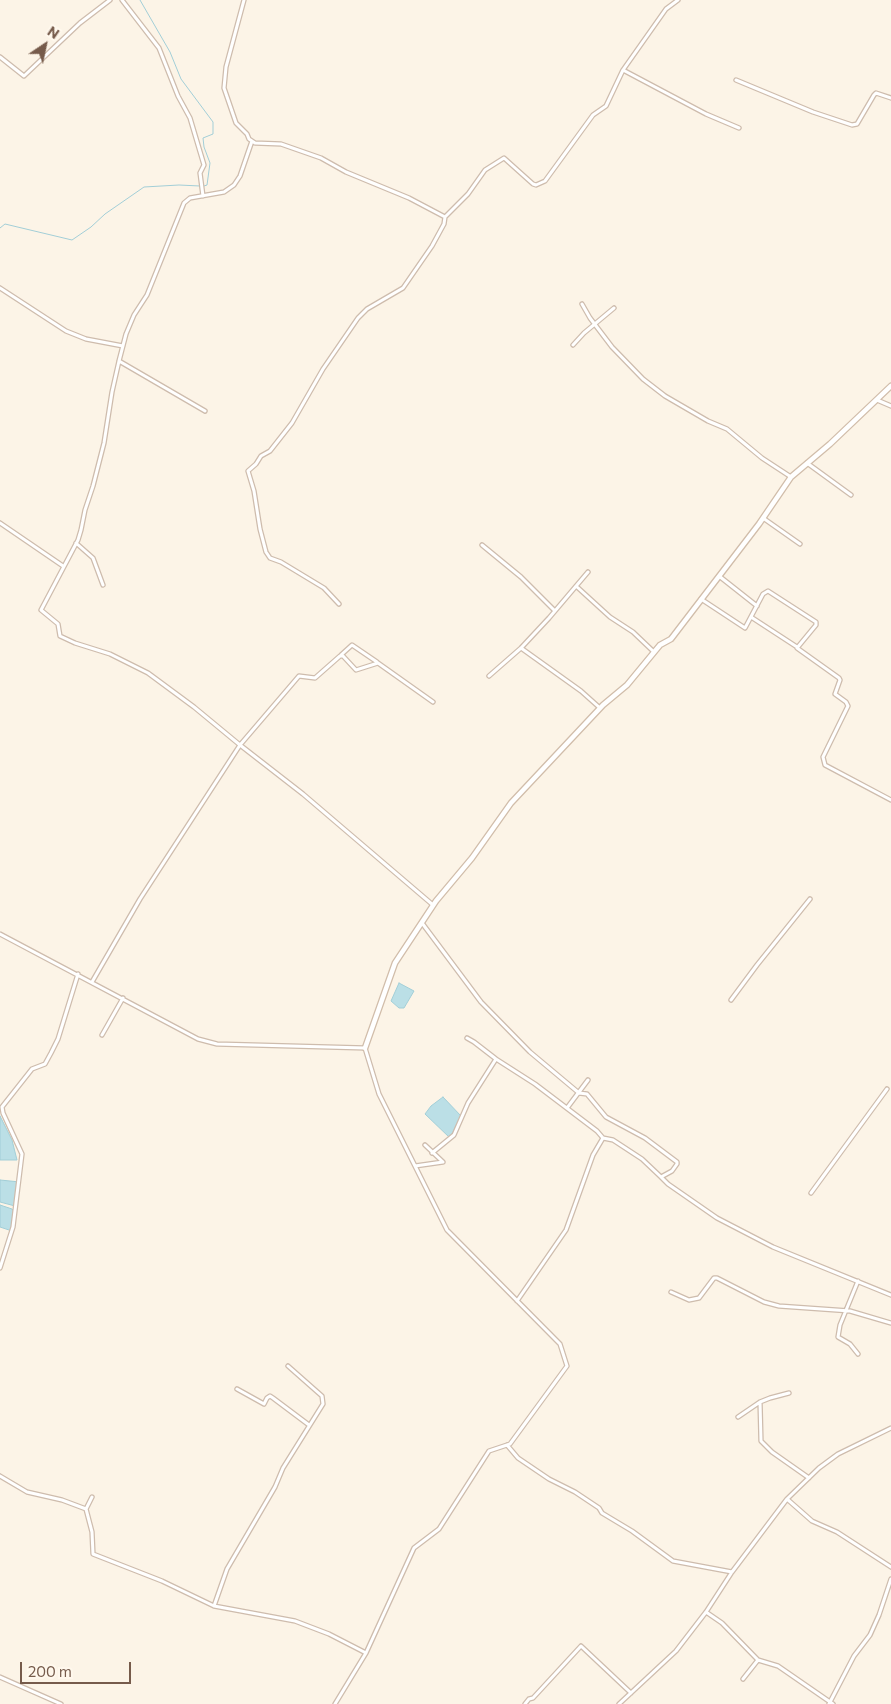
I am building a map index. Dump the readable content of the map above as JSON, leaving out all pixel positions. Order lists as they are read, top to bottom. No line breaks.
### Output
{"scale_bar":"200 m","north":"top right"}
